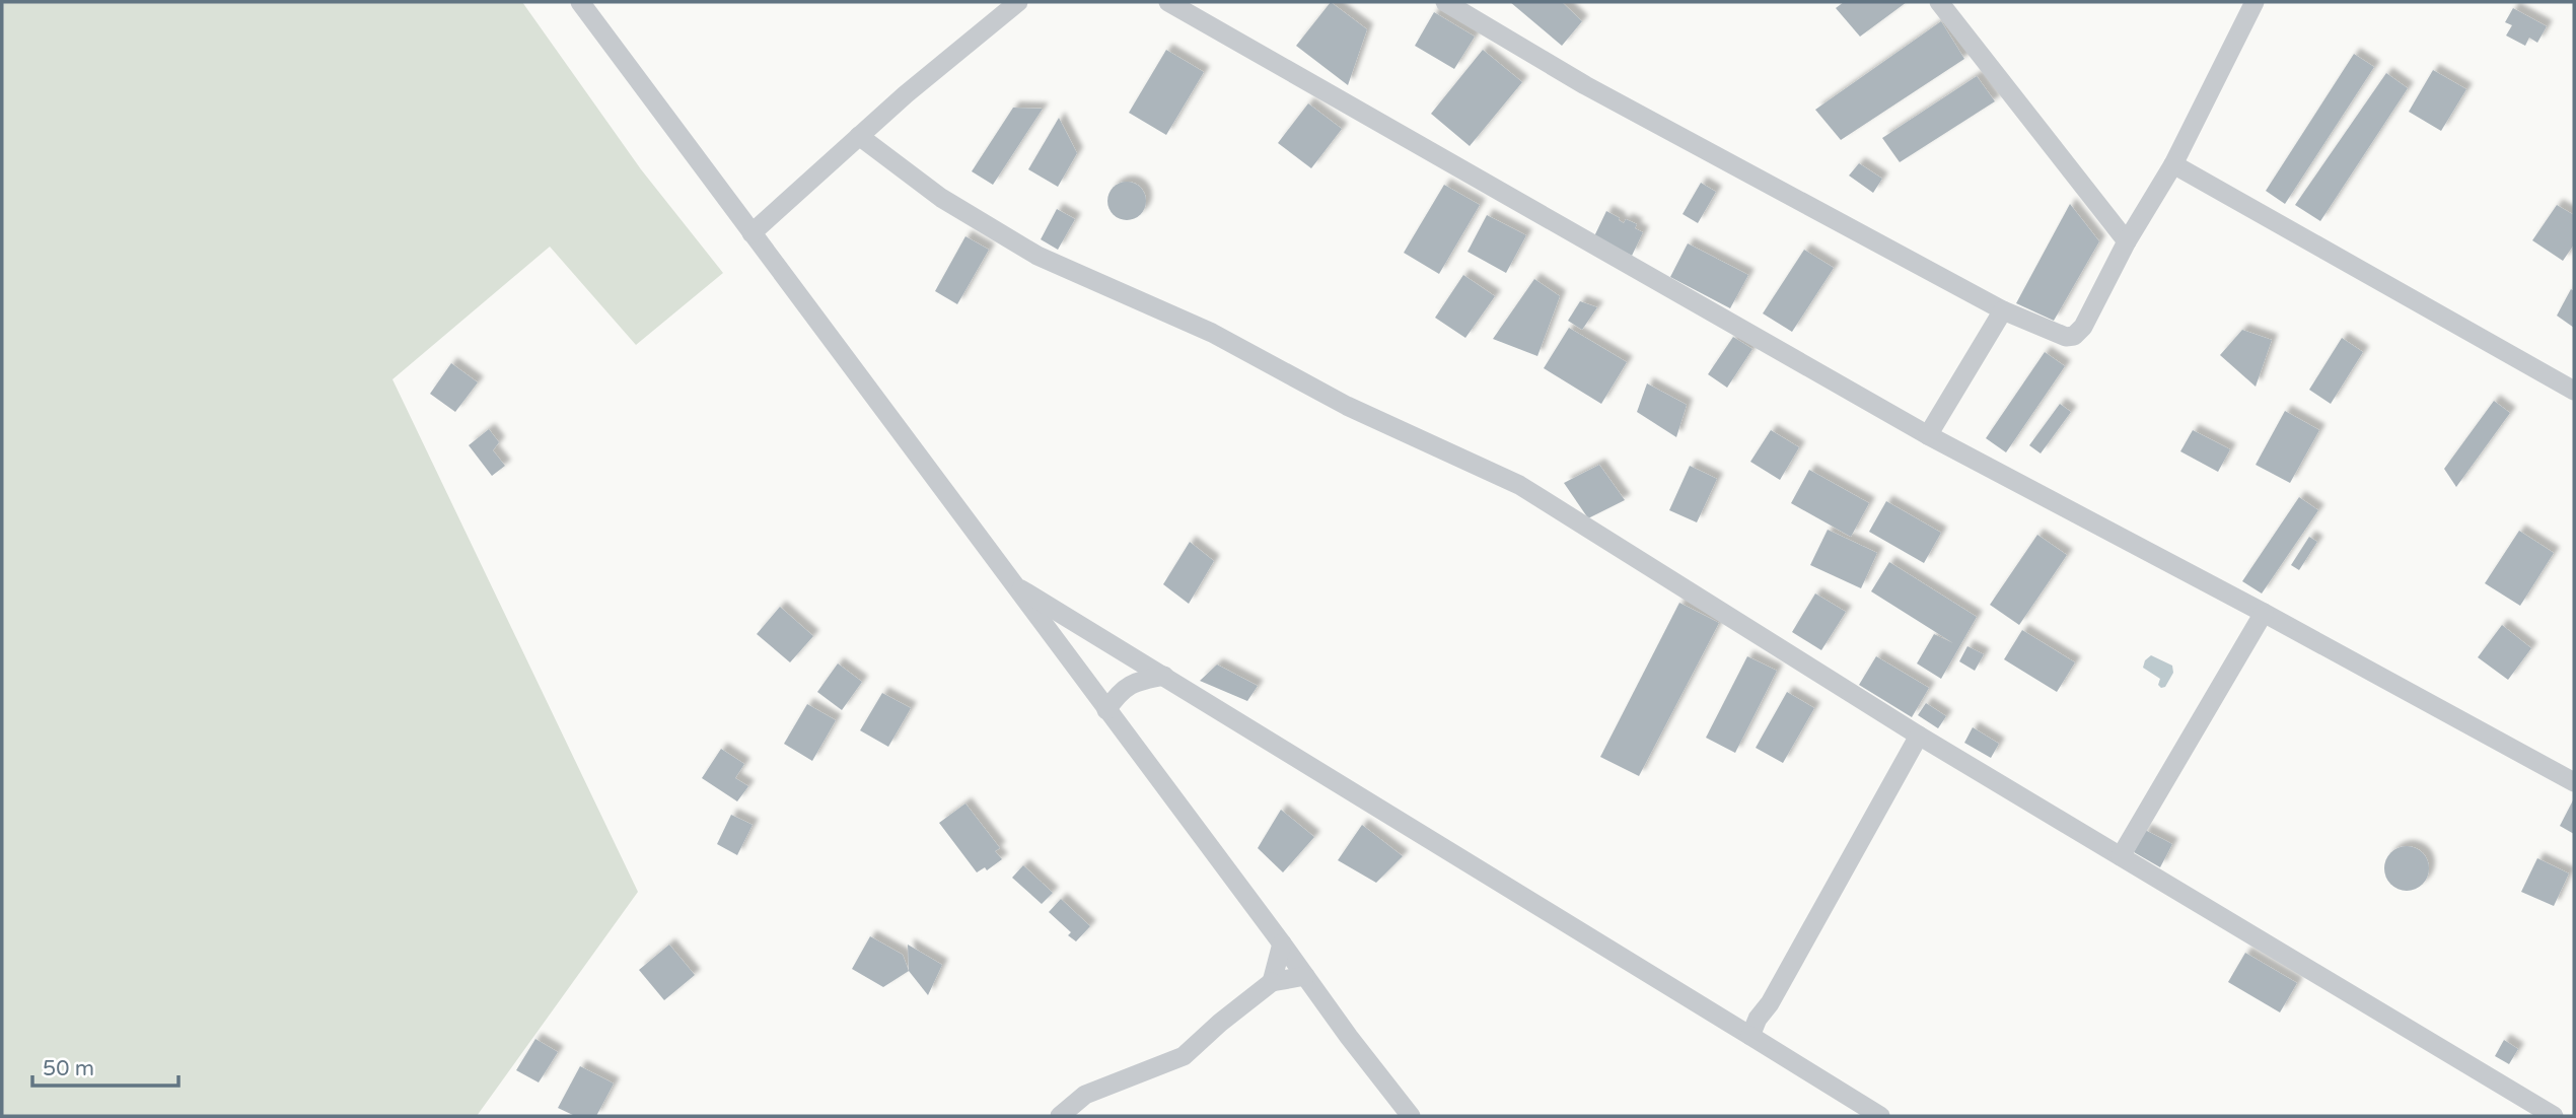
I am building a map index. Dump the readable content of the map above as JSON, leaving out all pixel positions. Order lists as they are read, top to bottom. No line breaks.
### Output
{"scale_bar":"50 m"}
